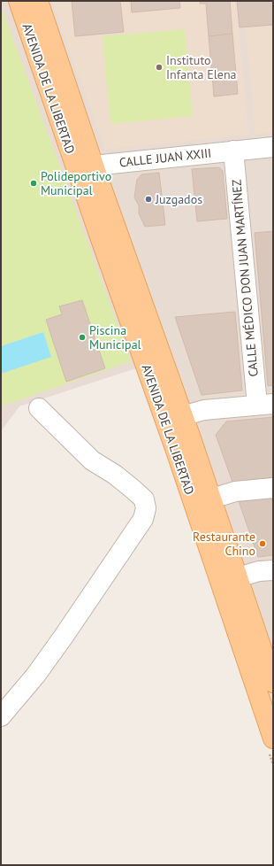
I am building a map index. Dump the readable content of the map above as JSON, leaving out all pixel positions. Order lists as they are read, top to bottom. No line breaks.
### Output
{"streets":{"main road":["AVENIDA DE LA LIBERTAD"],"street":["CALLE JUAN XXIII","CALLE MÉDICO DON JUAN MARTÍNEZ"]},"crossings":[["AVENIDA DE LA LIBERTAD","CALLE JUAN XXIII"],["CALLE JUAN XXIII","CALLE MÉDICO DON JUAN MARTÍNEZ"]],"places":["Instituto Infanta Elena","Polideportivo Municipal","Juzgados","Piscina Municipal","Restaurante Chino"]}
